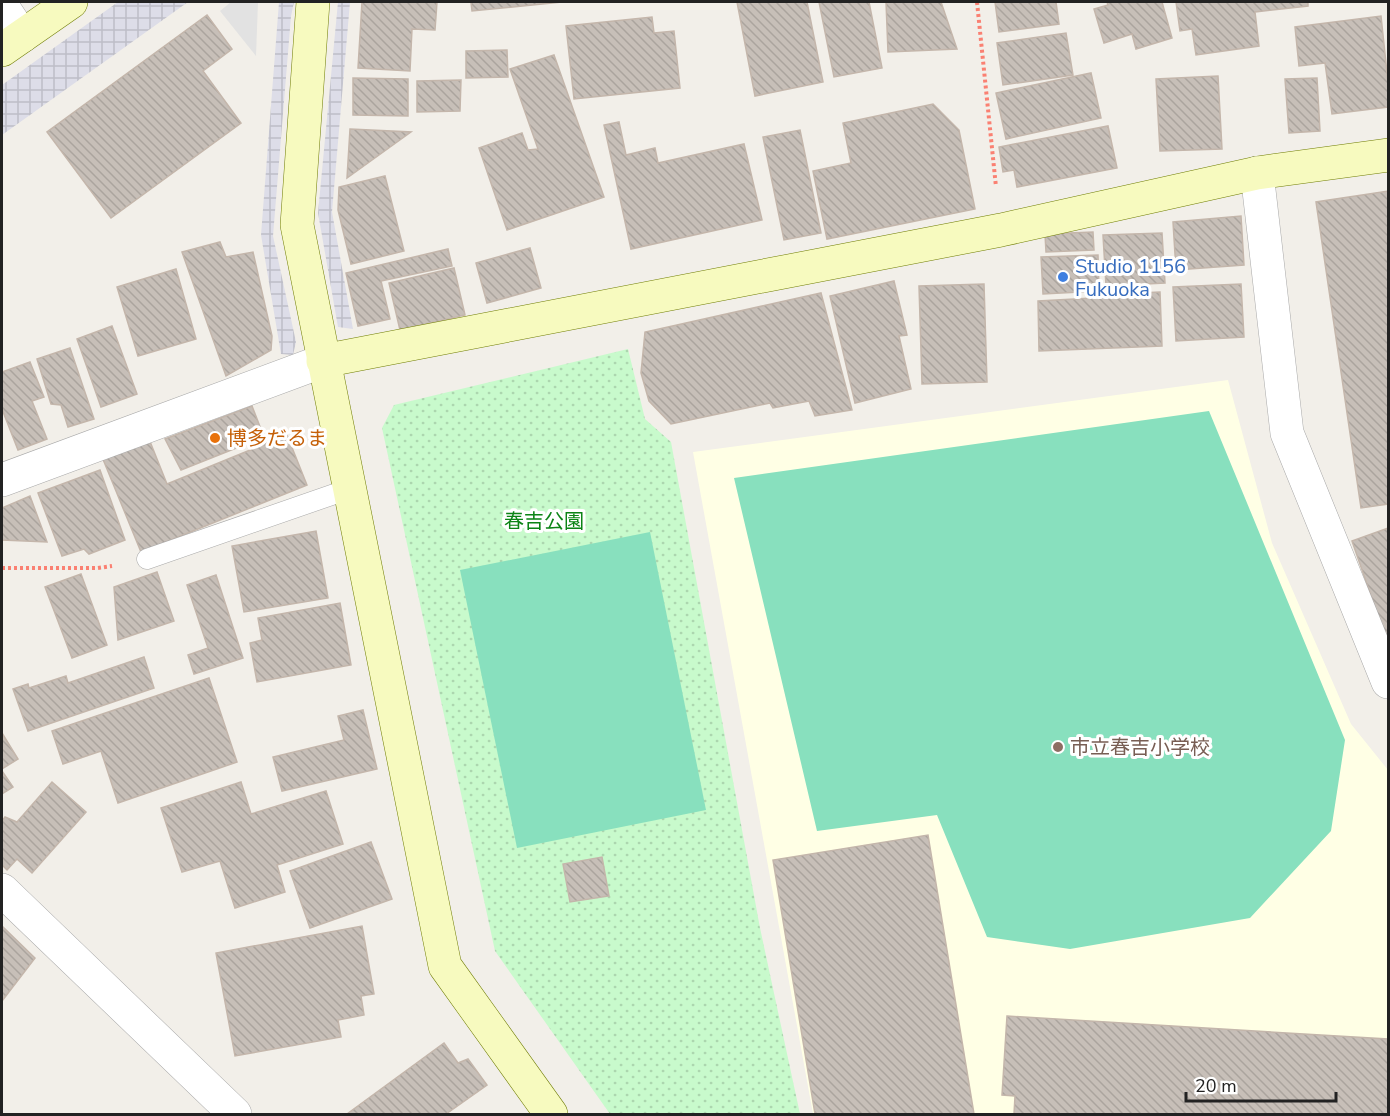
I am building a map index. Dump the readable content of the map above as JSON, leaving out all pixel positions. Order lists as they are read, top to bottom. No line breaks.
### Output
{"parks":["春吉公園"],"places":["Studio 1156 Fukuoka","博多だるま","市立春吉小学校"],"scale_bar":"20 m"}
